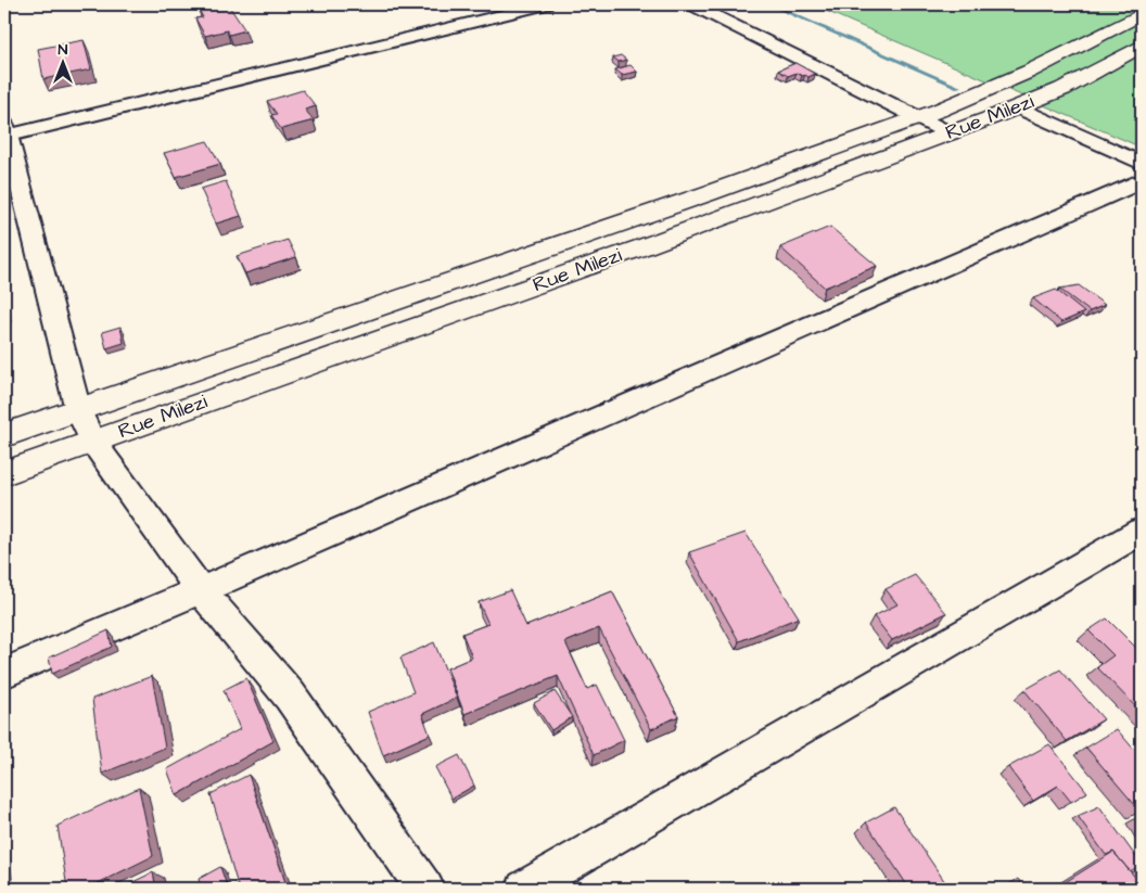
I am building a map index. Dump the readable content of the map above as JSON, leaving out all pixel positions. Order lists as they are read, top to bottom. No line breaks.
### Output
{"streets":{"street":["Rue Milezi"]},"north":"top"}
